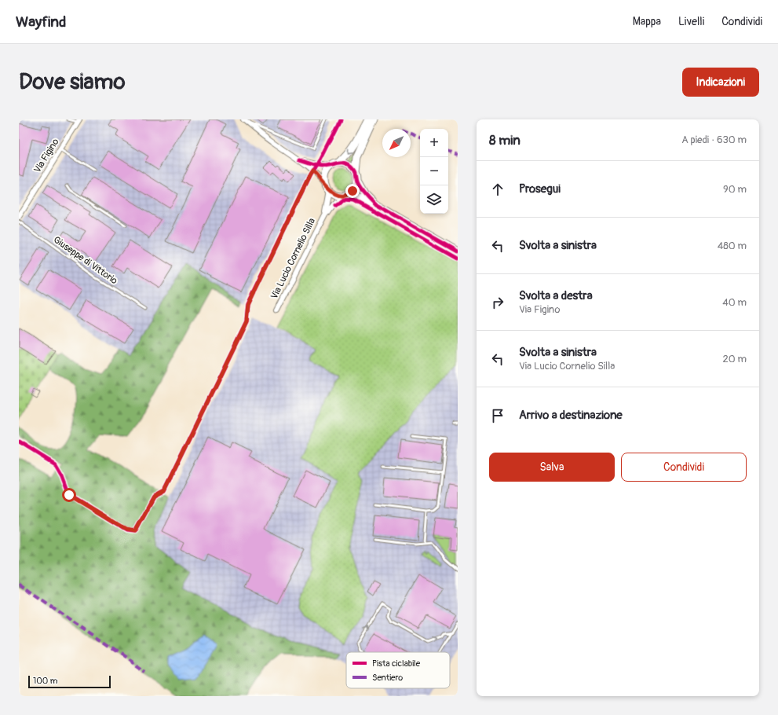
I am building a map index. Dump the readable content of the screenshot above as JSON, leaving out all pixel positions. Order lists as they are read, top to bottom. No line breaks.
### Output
{"streets":{"street":["Via Figino","Via Lucio Cornelio Silla"],"lane":["Giuseppe di Vittorio"]},"legend":["Pista ciclabile","Sentiero"],"scale_bar":"100 m","north":"bottom left","page":{"header":"Wayfind","nav":["Mappa","Livelli","Condividi"],"buttons":["Indicazioni",["Salva","Condividi"]],"title":"Dove siamo","heading":["8 min","A piedi · 630 m"],"map_buttons":["+","−"],"list":[["Prosegui","90 m"],["Svolta a sinistra","480 m"],["Svolta a destra","Via Figino","40 m"],["Svolta a sinistra","Via Lucio Cornelio Silla","20 m"],"Arrivo a destinazione"],"scale":"100 m"}}
